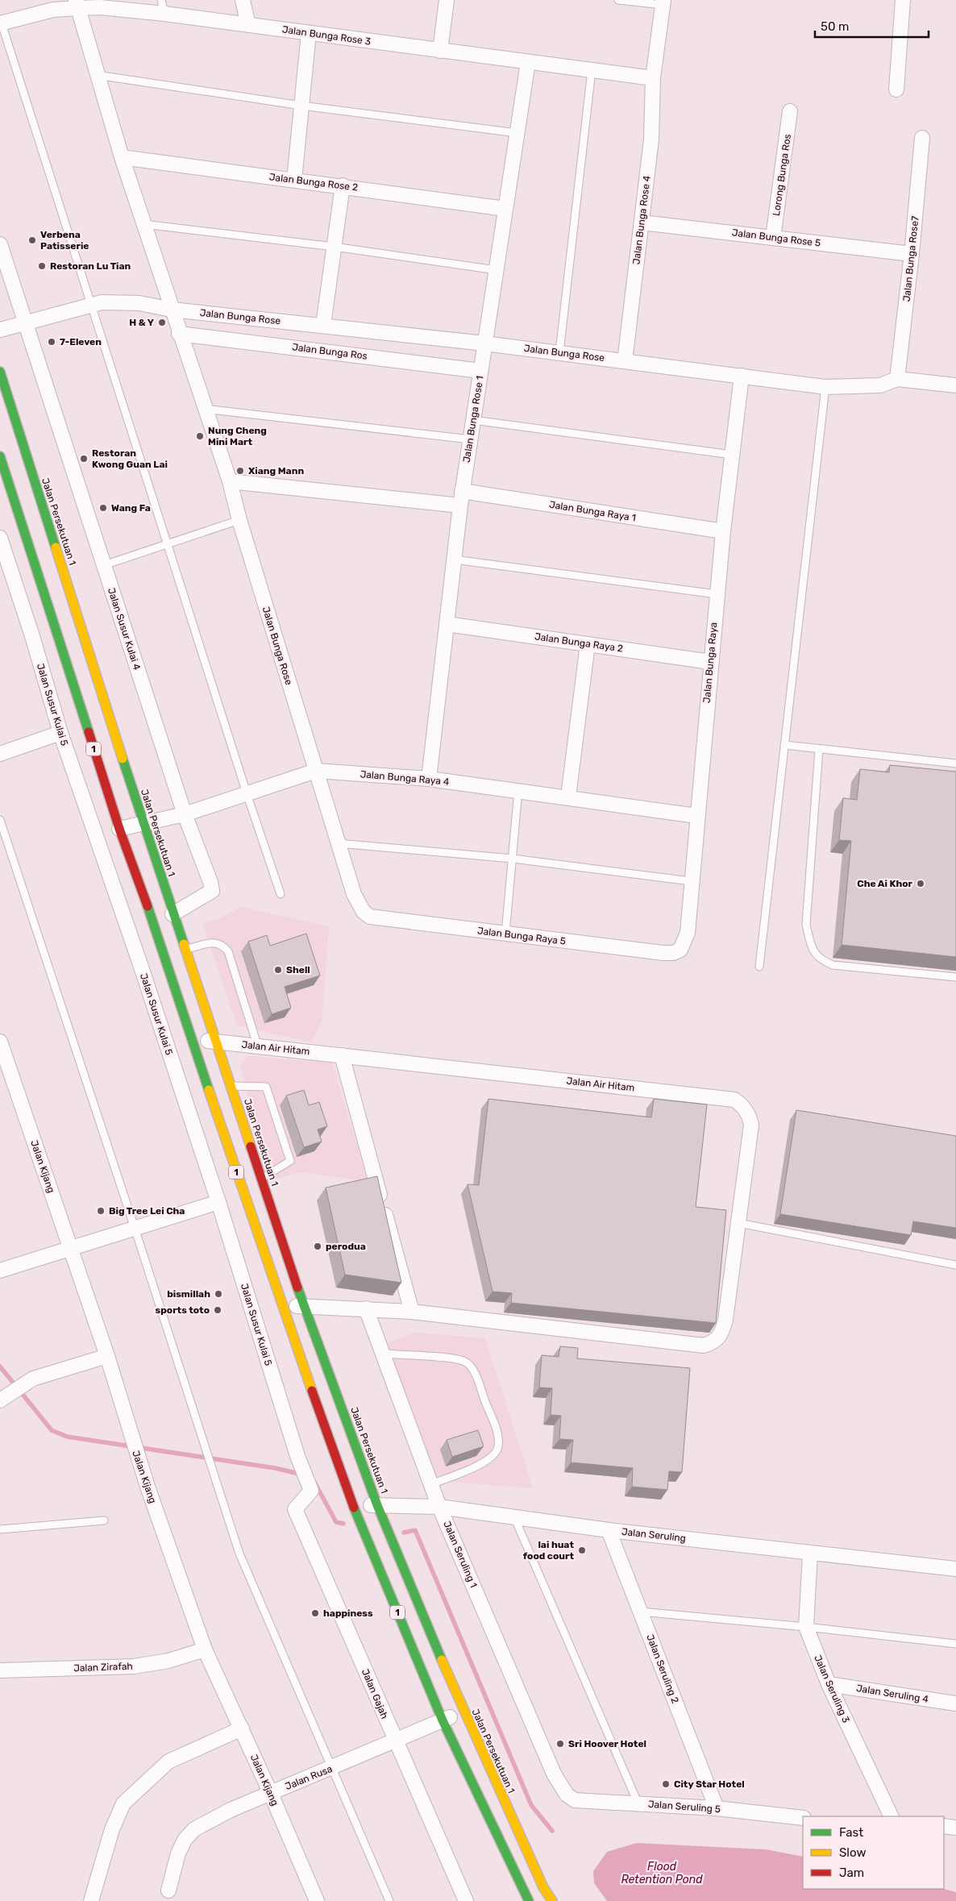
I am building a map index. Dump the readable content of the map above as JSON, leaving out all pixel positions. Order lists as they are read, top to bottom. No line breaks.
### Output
{"streets":{"highway":["Jalan Persekutuan 1","1"],"street":["Jalan Bunga Rose 3","Lorong Bunga Ros","Jalan Bunga Rose 2","Jalan Bunga Rose 4","Jalan Bunga Rose 5","Jalan Bunga Rose7","Jalan Bunga Rose","Jalan Bunga Ros","Jalan Bunga Rose 1","Jalan Bunga Raya 1","Jalan Susur Kulai 4","Jalan Bunga Raya 2","Jalan Bunga Raya","Jalan Susur Kulai 5","Jalan Bunga Raya 4","Jalan Bunga Raya 5","Jalan Air Hitam","Jalan Kijang","Jalan Seruling","Jalan Seruling 1","Jalan Zirafah","Jalan Seruling 2","Jalan Seruling 3","Jalan Gajah","Jalan Seruling 4","Jalan Rusa","Jalan Seruling 5"]},"crossings":[["Jalan Bunga Rose 3","Jalan Bunga Rose 4"],["Jalan Bunga Rose 3","Jalan Bunga Rose"],["Jalan Bunga Rose 3","Jalan Bunga Rose 1"],["Lorong Bunga Ros","Jalan Bunga Rose 5"],["Jalan Bunga Rose 2","Jalan Bunga Rose"],["Jalan Bunga Rose 2","Jalan Bunga Rose 1"],["Jalan Bunga Rose 4","Jalan Bunga Rose 5"],["Jalan Bunga Rose 4","Jalan Bunga Rose"],["Jalan Bunga Rose 5","Jalan Bunga Rose7"],["Jalan Bunga Rose7","Jalan Bunga Rose"],["Jalan Bunga Rose","Jalan Bunga Ros"],["Jalan Bunga Rose","Jalan Bunga Rose 1"],["Jalan Bunga Rose","Jalan Susur Kulai 4"],["Jalan Bunga Rose","Jalan Bunga Raya"],["Jalan Bunga Rose","Jalan Bunga Raya 4"],["Jalan Bunga Rose","Jalan Bunga Raya 5"],["Jalan Bunga Ros","Jalan Bunga Rose 1"],["Jalan Bunga Rose 1","Jalan Bunga Raya 1"],["Jalan Bunga Rose 1","Jalan Bunga Raya 2"],["Jalan Bunga Rose 1","Jalan Bunga Raya 4"],["Jalan Bunga Raya 1","Jalan Bunga Raya"],["Jalan Persekutuan 1","Jalan Susur Kulai 4"],["Jalan Persekutuan 1","Jalan Bunga Raya 4"],["Jalan Persekutuan 1","Jalan Air Hitam"],["Jalan Persekutuan 1","Jalan Seruling"],["Jalan Persekutuan 1","Jalan Rusa"],["Jalan Susur Kulai 4","Jalan Bunga Raya 4"],["Jalan Bunga Raya 2","Jalan Bunga Raya"],["Jalan Bunga Raya","Jalan Bunga Raya 4"],["Jalan Bunga Raya","Jalan Bunga Raya 5"],["Jalan Susur Kulai 5","Jalan Gajah"],["1","Jalan Bunga Raya 4"],["1","Jalan Air Hitam"],["1","Jalan Seruling"],["1","Jalan Rusa"],["Jalan Air Hitam","Jalan Seruling 1"],["Jalan Kijang","Jalan Zirafah"],["Jalan Kijang","Jalan Rusa"],["Jalan Seruling","Jalan Seruling 1"],["Jalan Seruling","Jalan Seruling 2"],["Jalan Seruling","Jalan Seruling 3"],["Jalan Seruling 1","Jalan Seruling 5"],["Jalan Seruling 2","Jalan Seruling 5"],["Jalan Seruling 3","Jalan Seruling 4"],["Jalan Gajah","Jalan Rusa"]],"water":["Flood Retention Pond"],"places":["Verbena Patisserie","Restoran Lu Tian","H & Y","7-Eleven","Nung Cheng Mini Mart","Restoran Kwong Guan Lai","Xiang Mann","Wang Fa","Che Ai Khor","Shell","Big Tree Lei Cha","perodua","bismillah","sports toto","lai huat food court","happiness","Sri Hoover Hotel","City Star Hotel"],"legend":["Fast","Slow","Jam"],"scale_bar":"50 m"}
